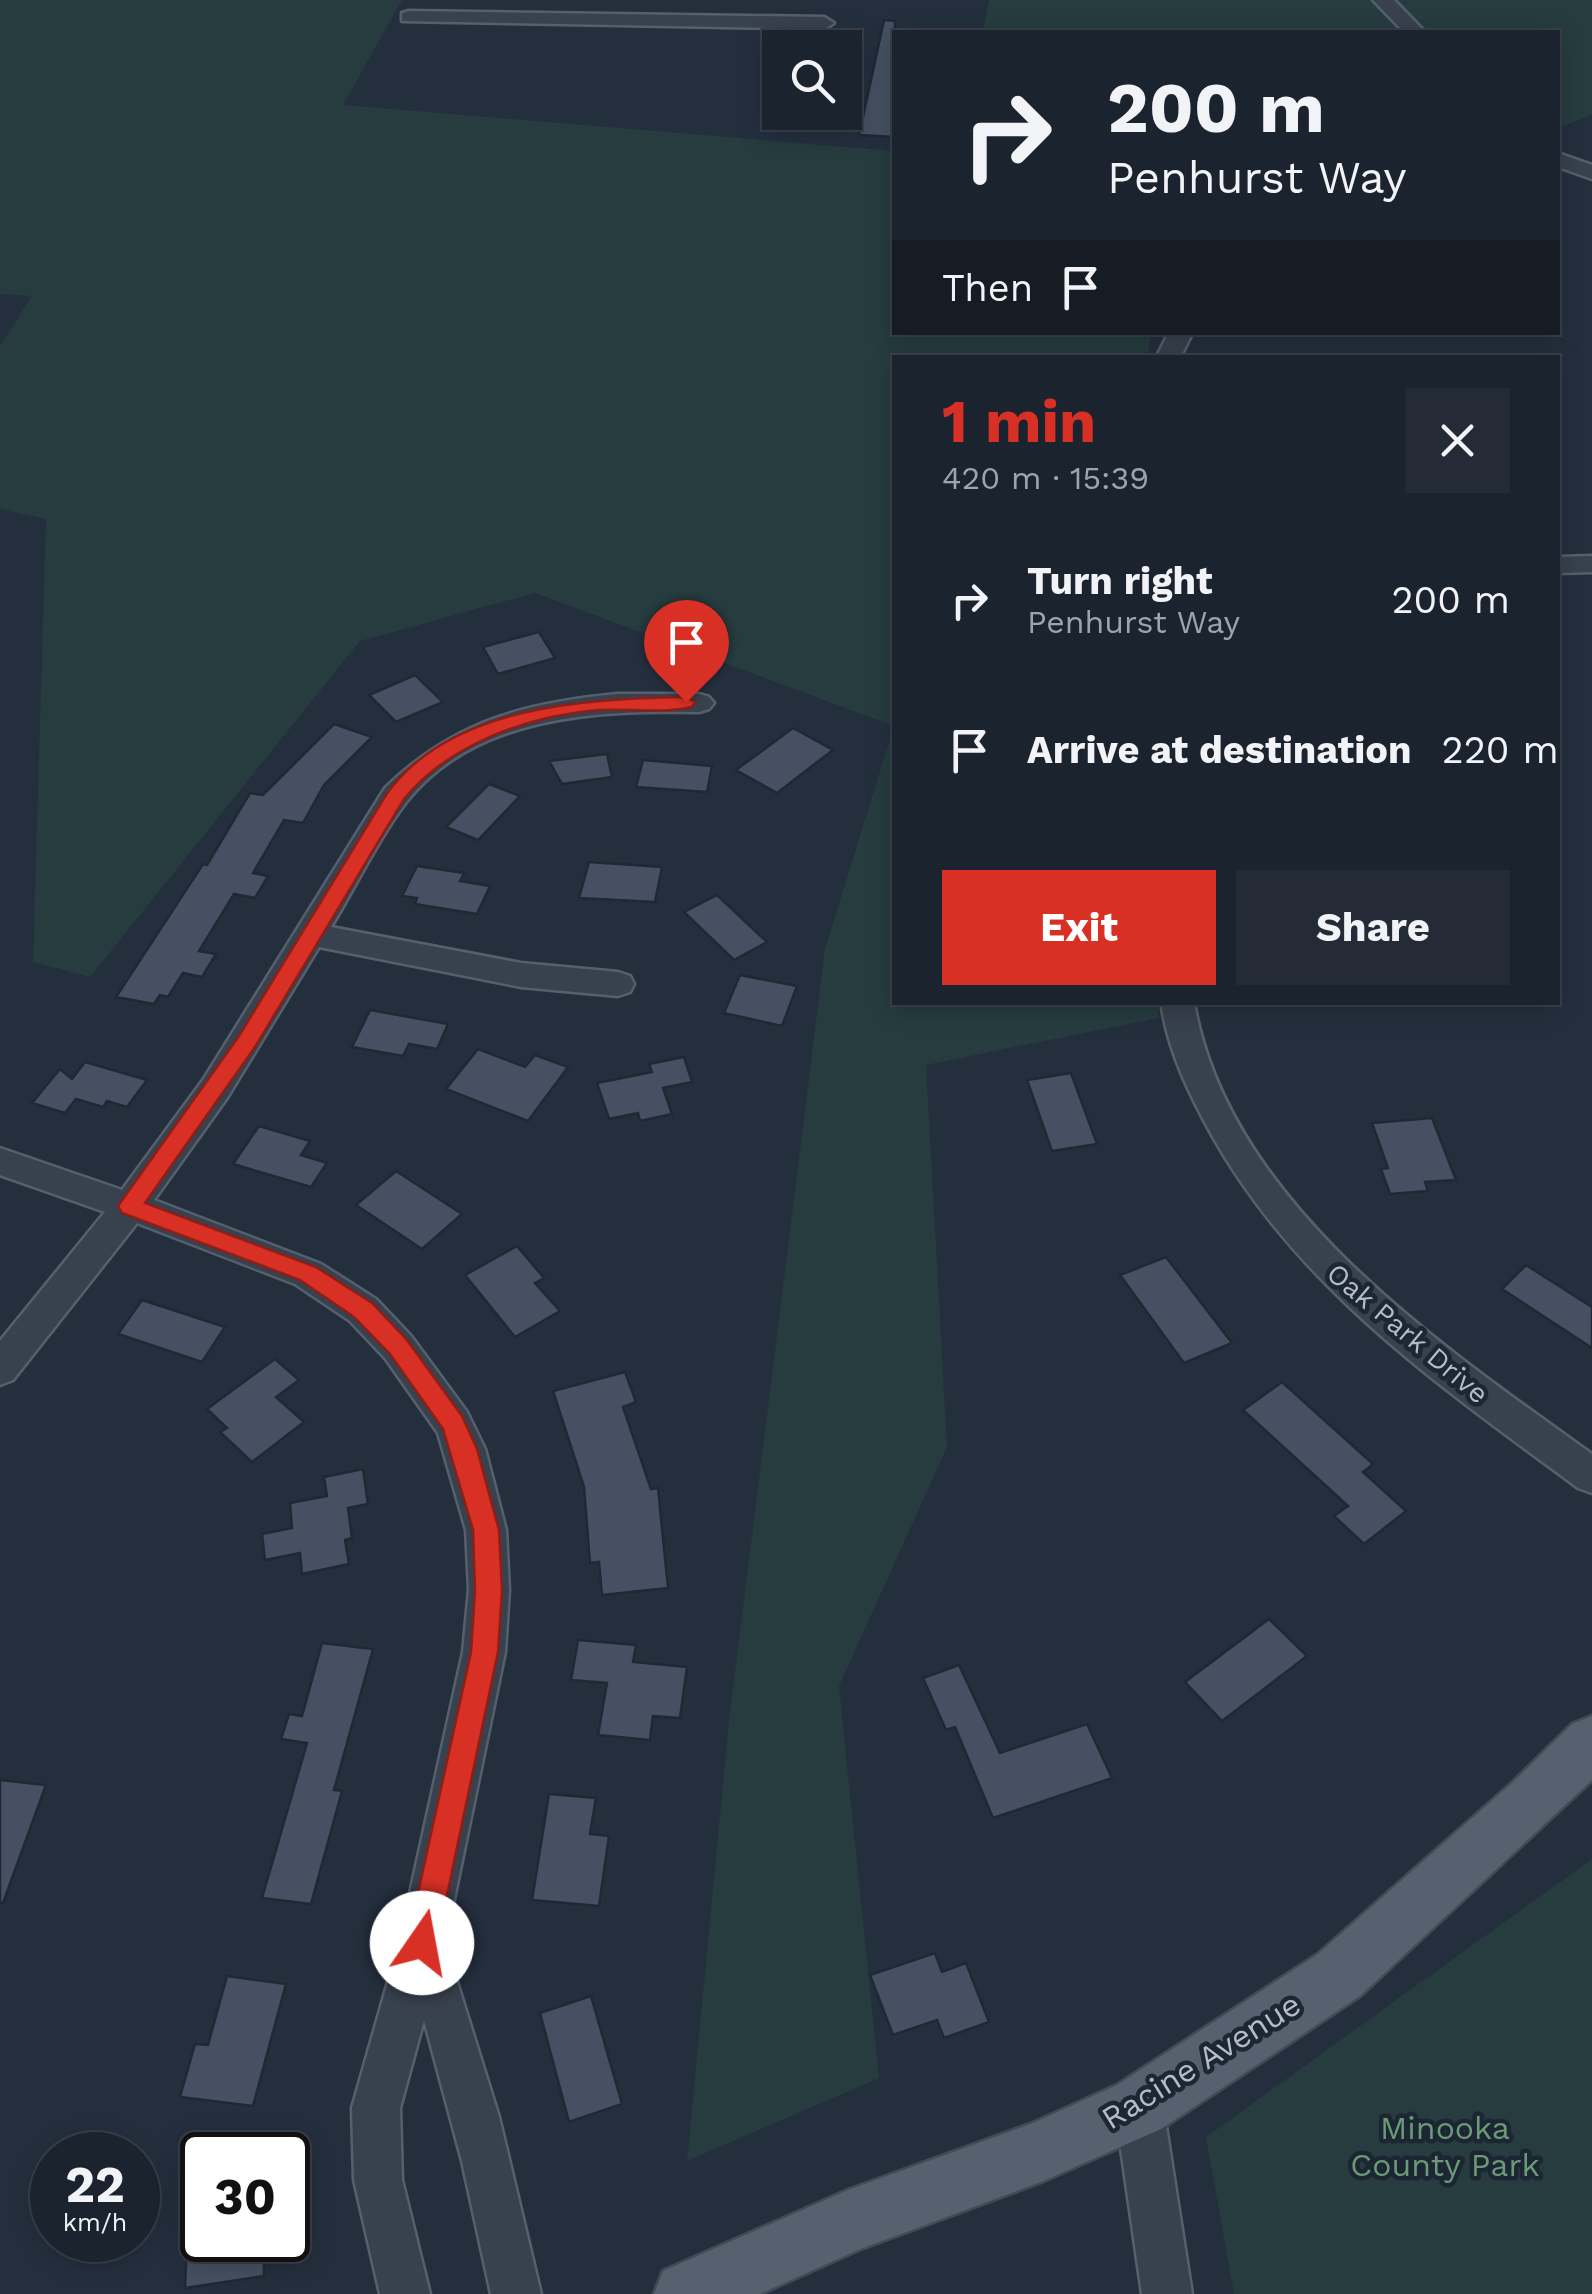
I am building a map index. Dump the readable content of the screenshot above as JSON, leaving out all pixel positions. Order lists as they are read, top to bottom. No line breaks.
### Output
{"streets":{"main road":["Racine Avenue"],"street":["Oak Park Drive"]},"parks":["Minooka County Park"],"page":{"turn":["200 m","Penhurst Way"],"then":"Then","heading":["1 min","420 m · 15:39"],"list":[{"name":"Turn right","note":"Penhurst Way","value":"200 m"},{"name":"Arrive at destination","value":"220 m"}],"buttons":["Exit","Share"],"speed":"22 km/h","limit":"30"}}
